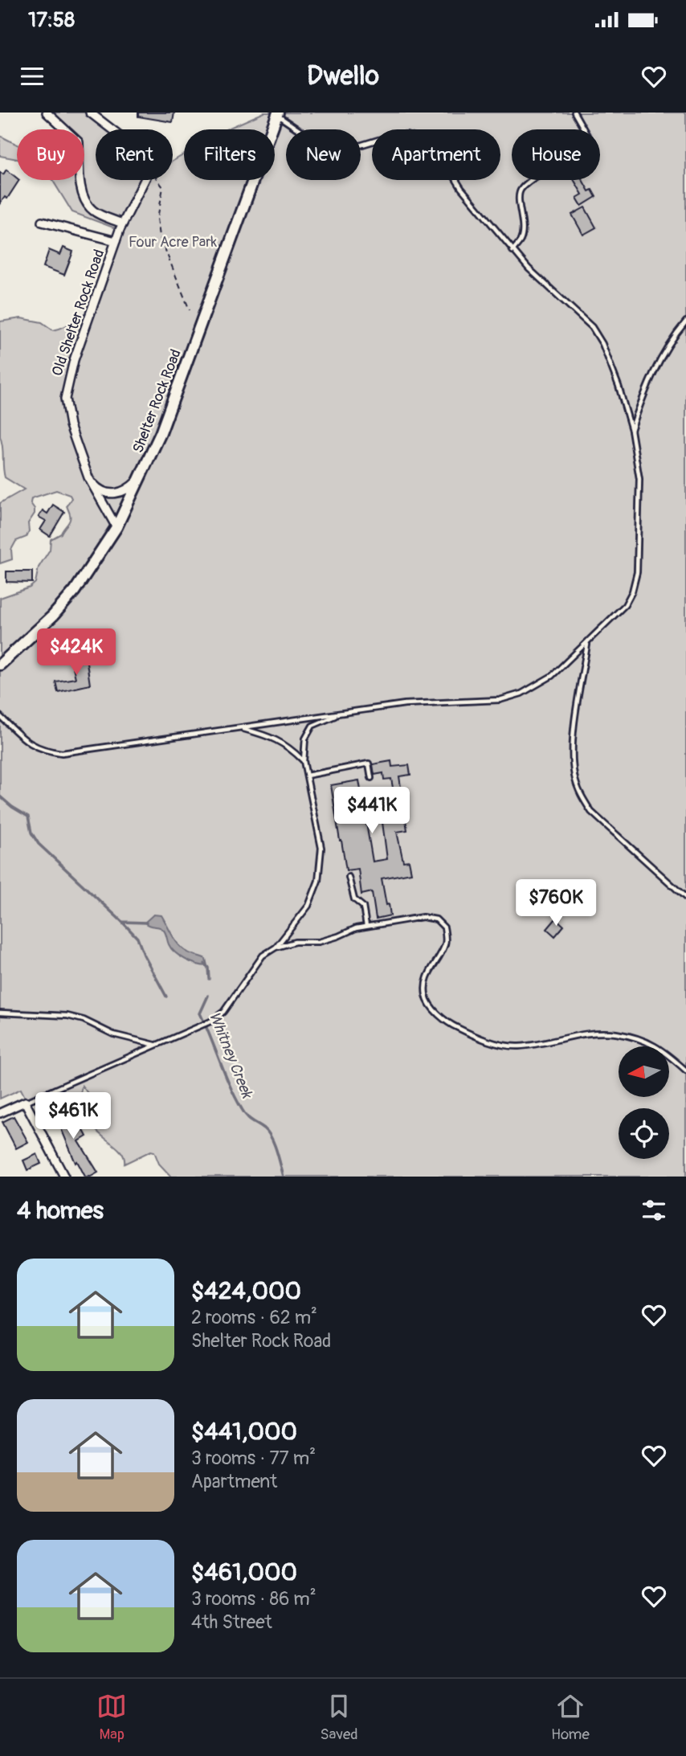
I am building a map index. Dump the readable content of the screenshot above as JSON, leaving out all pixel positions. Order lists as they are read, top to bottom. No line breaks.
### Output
{"streets":{"main road":["Shelter Rock Road"],"street":["Old Shelter Rock Road"]},"crossings":[["Old Shelter Rock Road","Shelter Rock Road"]],"water":["Whitney Creek"],"parks":["Four Acre Park"],"north":"left","page":{"status":"17:58","header":"Dwello","chip":["Buy","Rent","Filters","New","Apartment","House"],"price":["$424K","$441K","$760K","$461K"],"heading":"4 homes","list":[{"name":"$424,000","note":"2 rooms · 62 m² · Shelter Rock Road"},{"name":"$441,000","note":"3 rooms · 77 m² · Apartment"},{"name":"$461,000","note":"3 rooms · 86 m² · 4th Street"}],"tabs":["Map","Saved","Home"]}}
